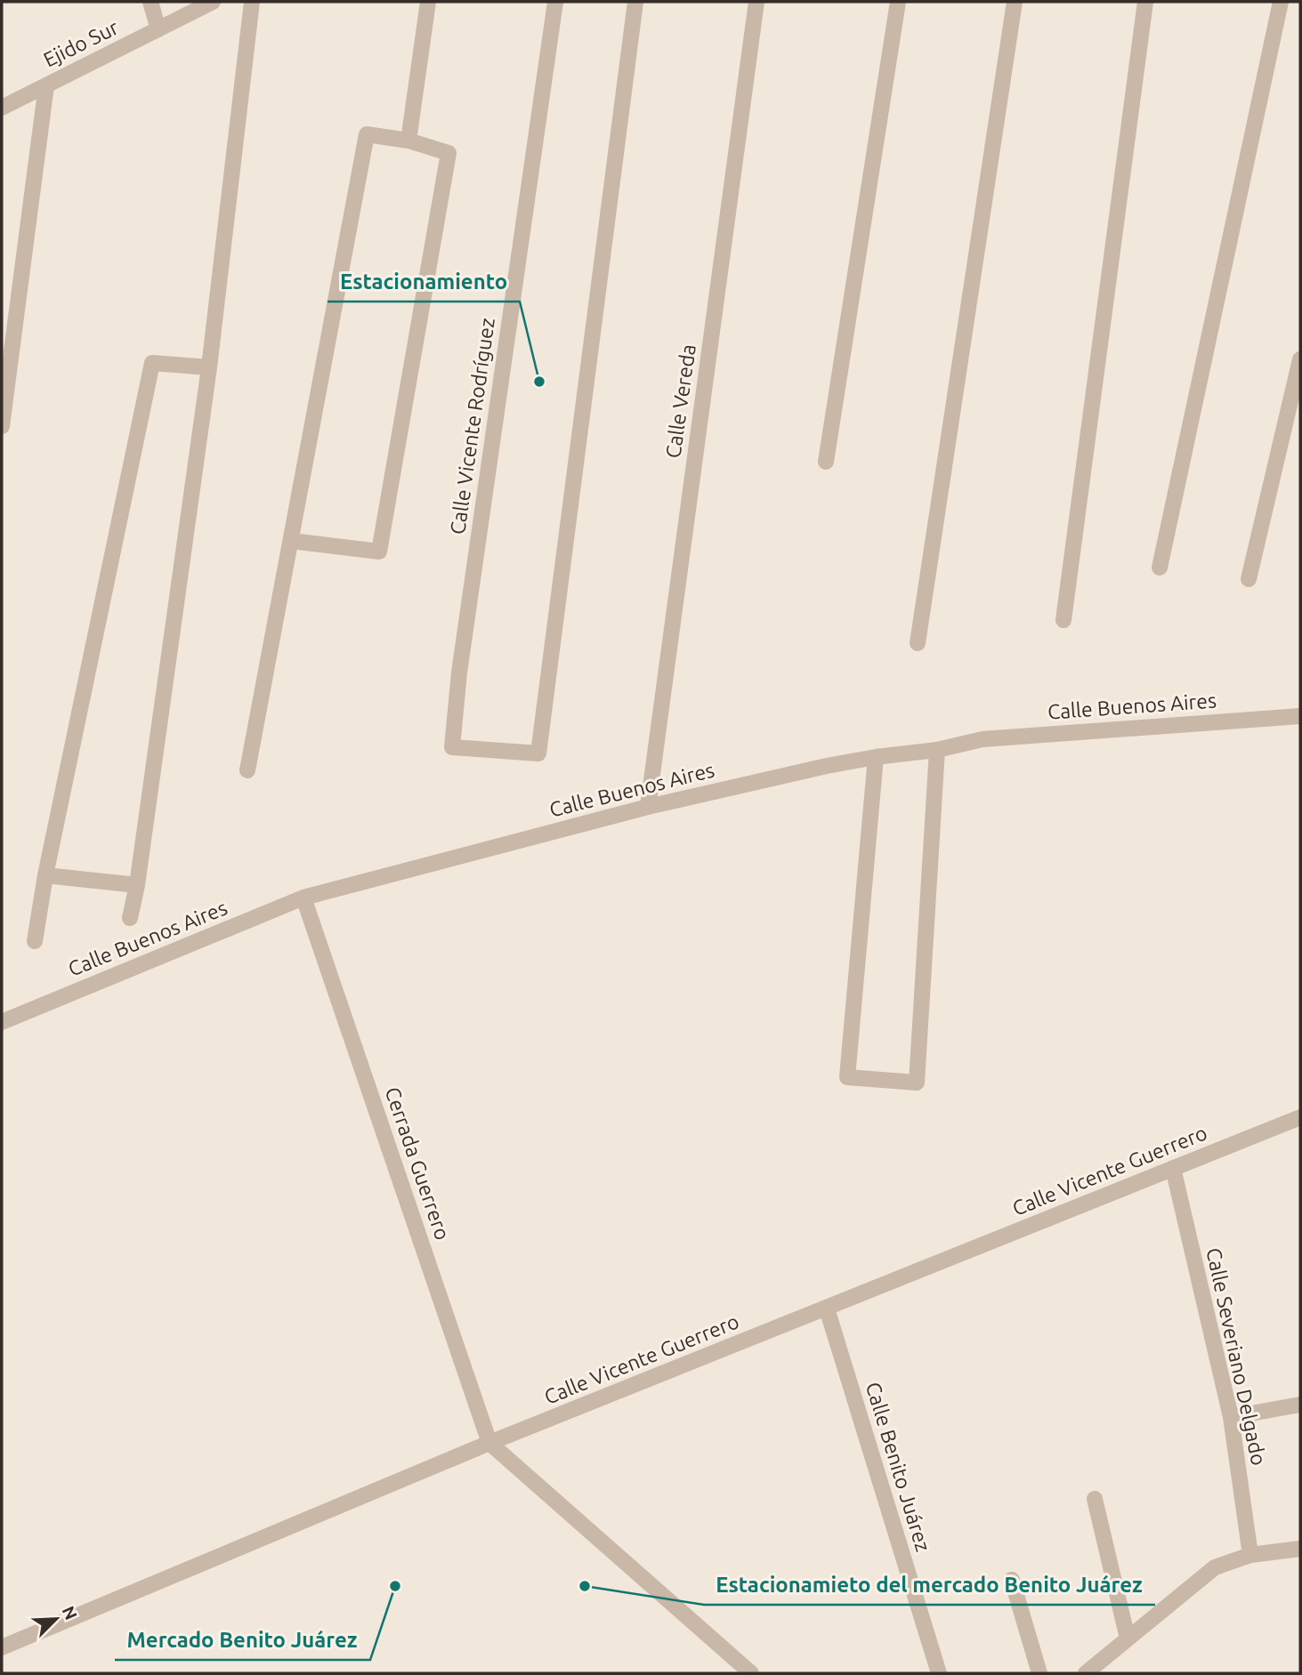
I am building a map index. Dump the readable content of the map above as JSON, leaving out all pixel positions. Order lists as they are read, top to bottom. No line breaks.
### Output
{"streets":{"street":["Ejido Sur","Calle Vereda","Calle Vicente Rodríguez","Calle Buenos Aires","Cerrada Guerrero","Calle Vicente Guerrero","Calle Severiano Delgado","Calle Benito Juárez"]},"crossings":[["Calle Vereda","Calle Buenos Aires"],["Calle Buenos Aires","Cerrada Guerrero"],["Cerrada Guerrero","Calle Vicente Guerrero"],["Calle Vicente Guerrero","Calle Severiano Delgado"],["Calle Vicente Guerrero","Calle Benito Juárez"]],"places":["Estacionamiento","Mercado Benito Juárez","Estacionamieto del mercado Benito Juárez"],"north":"top right"}
